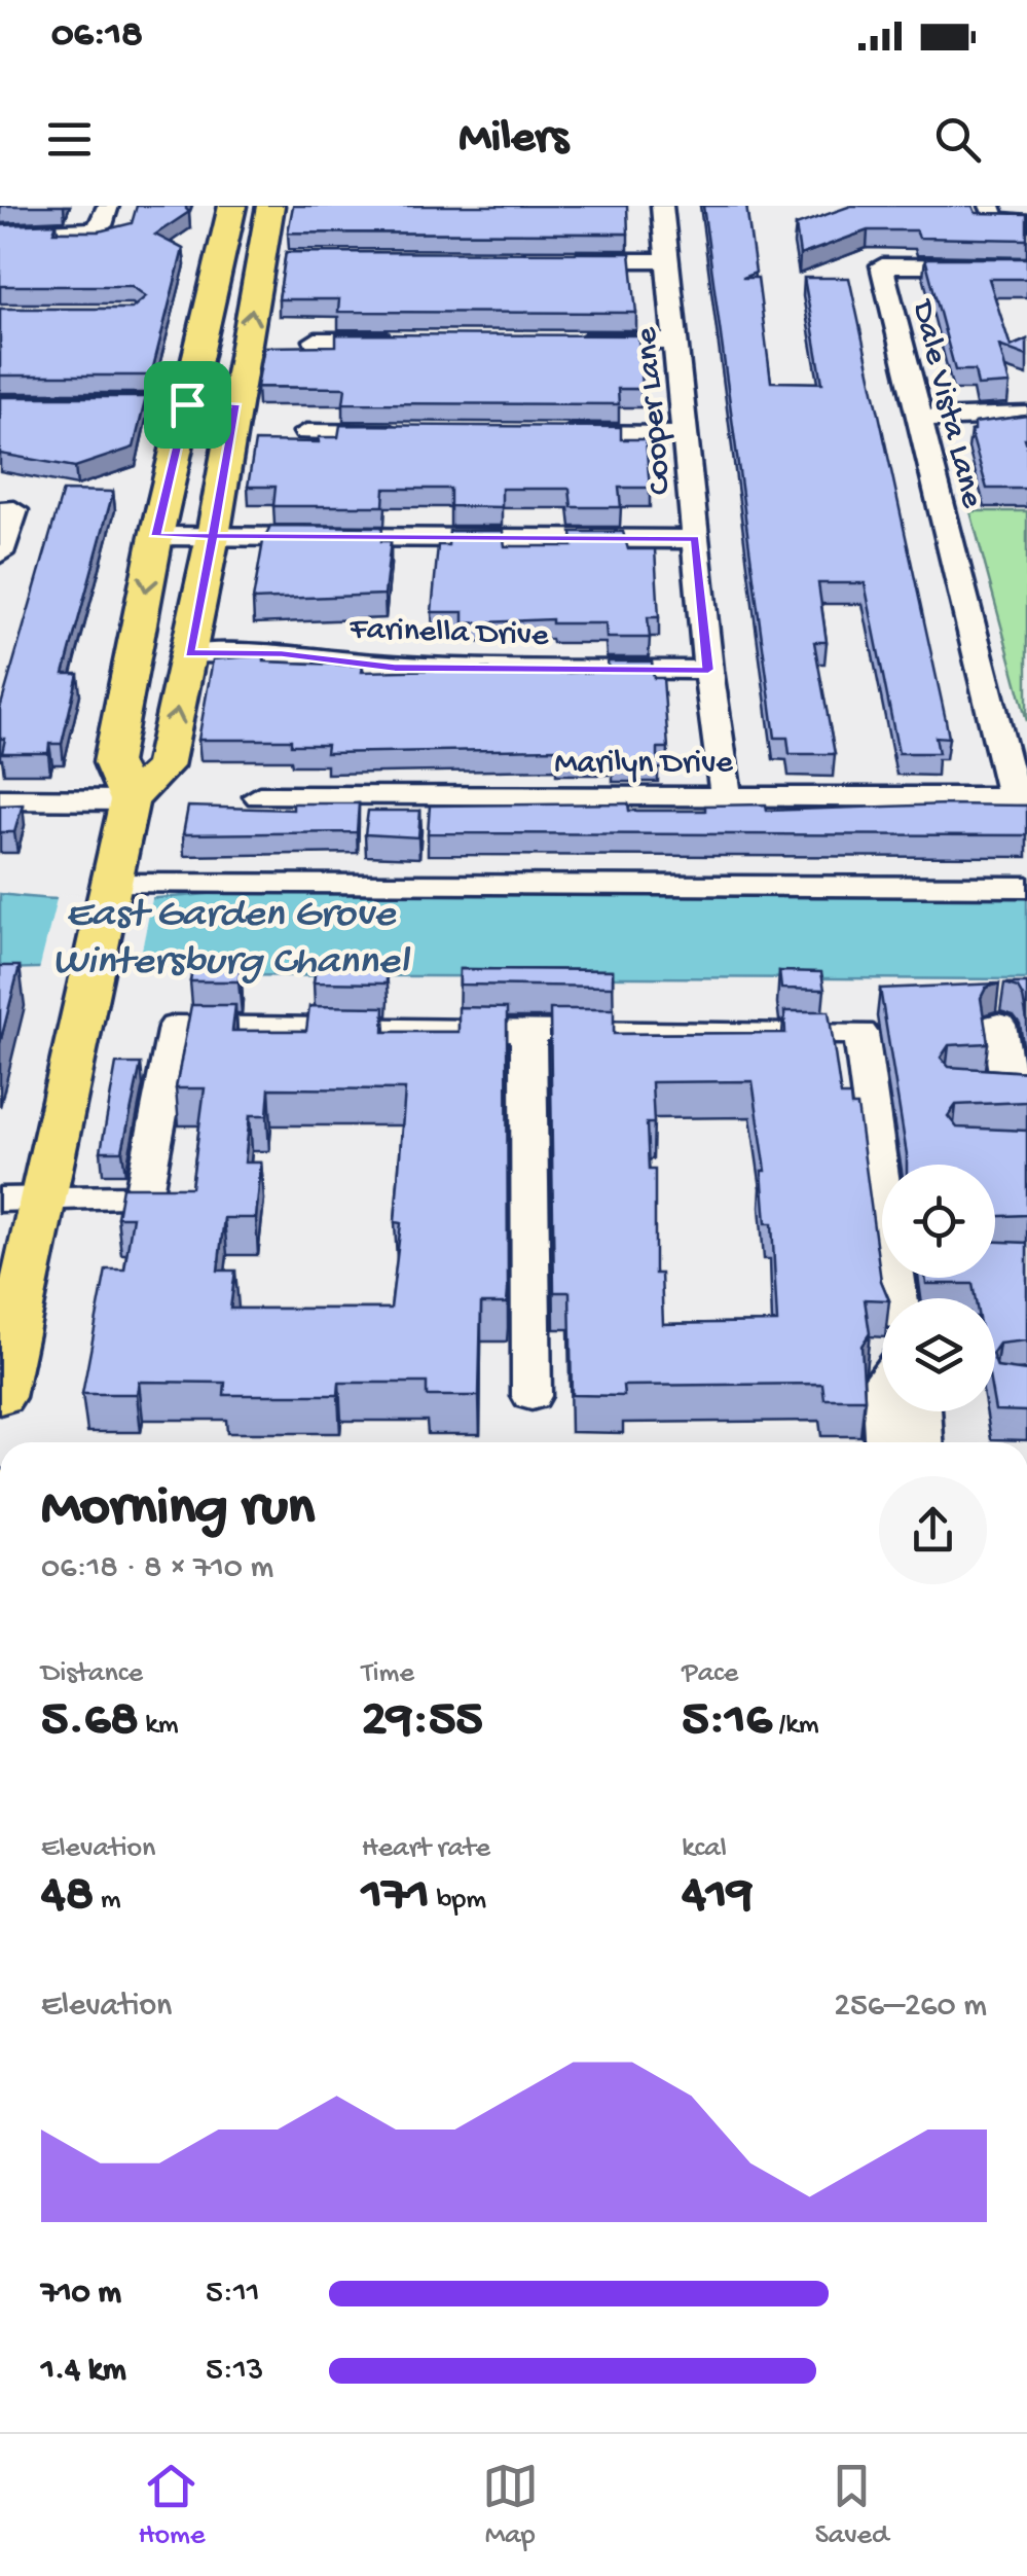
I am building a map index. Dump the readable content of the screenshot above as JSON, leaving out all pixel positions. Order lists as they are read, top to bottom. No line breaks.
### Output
{"streets":{"street":["Dale Vista Lane","Cooper Lane","Farinella Drive","Marilyn Drive"]},"crossings":[["Dale Vista Lane","Marilyn Drive"],["Cooper Lane","Farinella Drive"],["Cooper Lane","Marilyn Drive"]],"water":["East Garden Grove Wintersburg Channel"],"page":{"status":"06:18","header":"Milers","heading":["Morning run","06:18 · 8 × 710 m"],"stats":[["Distance","5.68 km"],["Time","29:55"],["Pace","5:16 /km"],["Elevation","48 m"],["Heart rate","171 bpm"],["kcal","419"]],"chart":["Elevation","256–260 m"],"list":[{"name":"710 m","note":"5:11"},{"name":"1.4 km","note":"5:13"}],"tabs":["Home","Map","Saved"]}}
